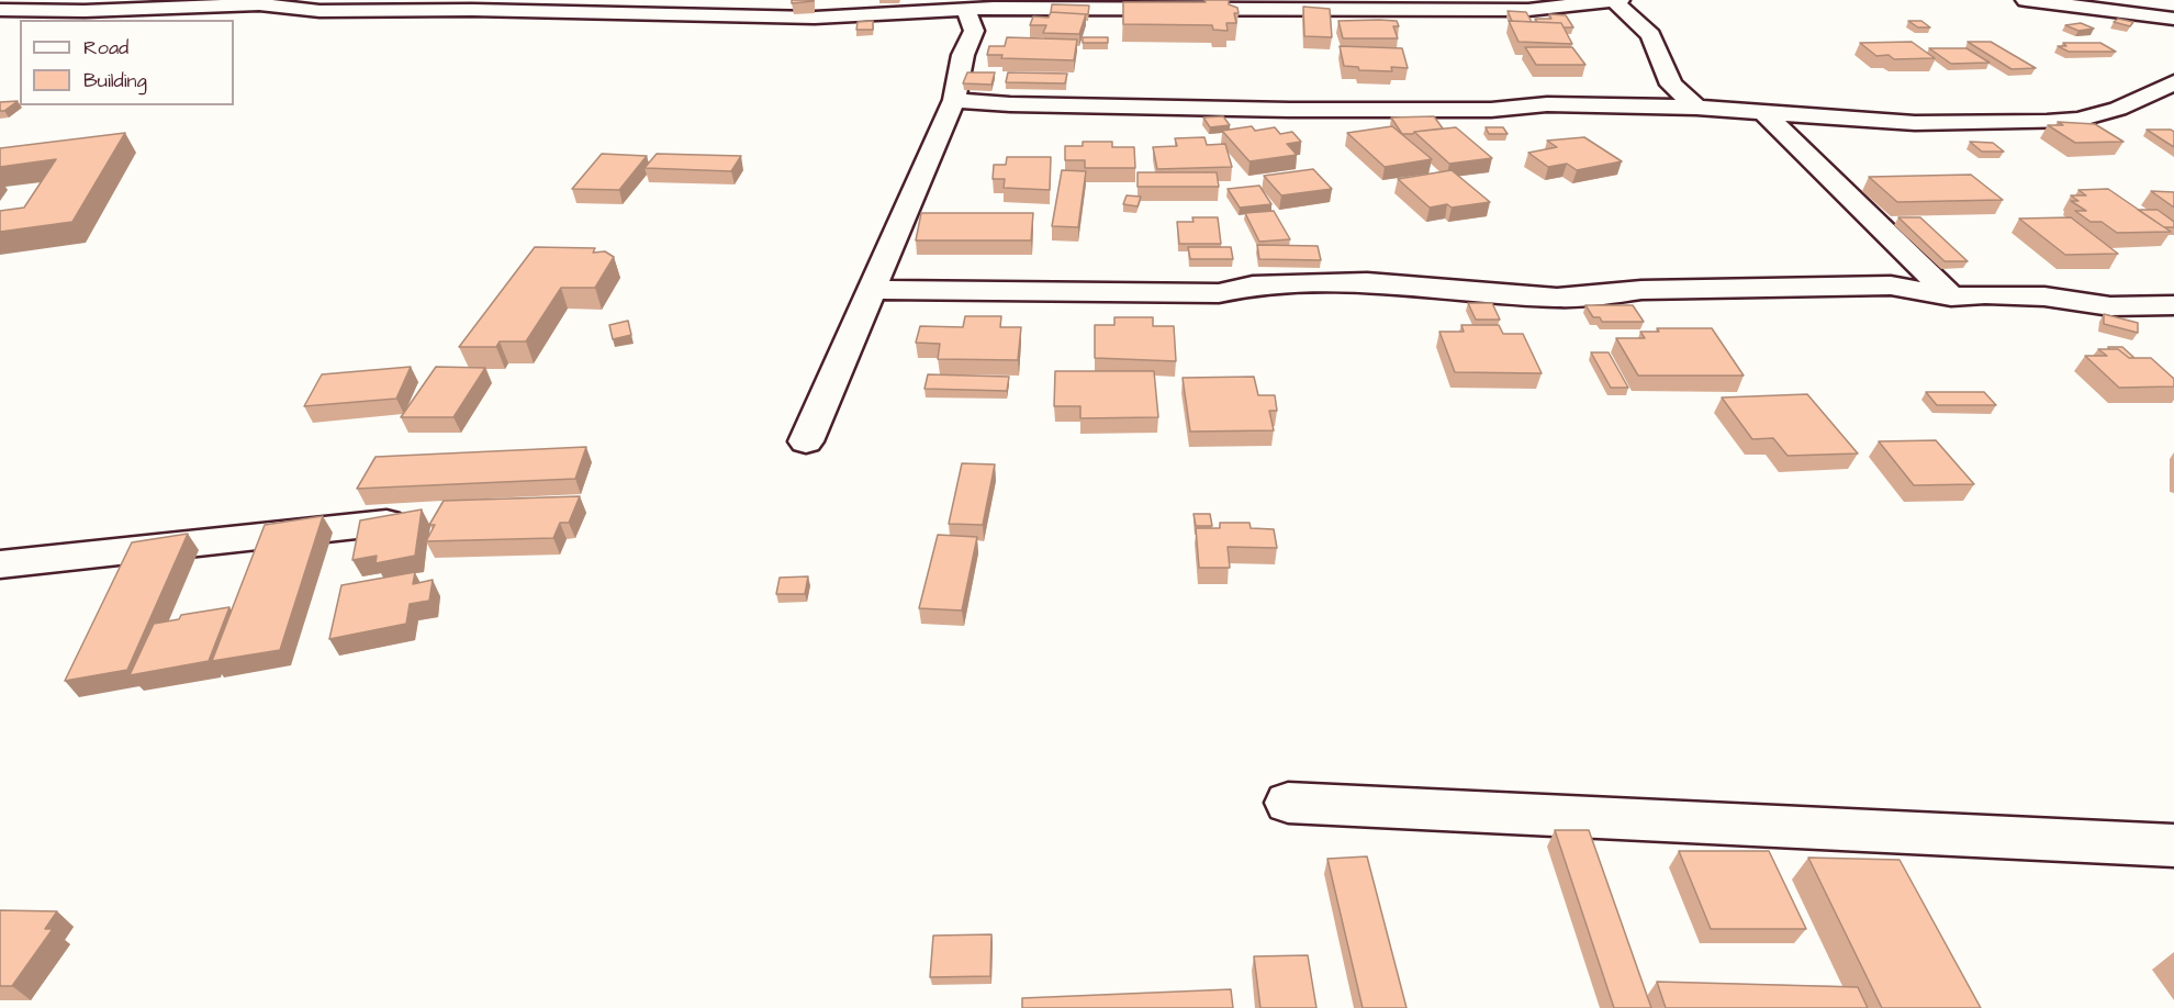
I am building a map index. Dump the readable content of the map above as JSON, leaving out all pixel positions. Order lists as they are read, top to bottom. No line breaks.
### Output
{"legend":["Road","Building"]}
